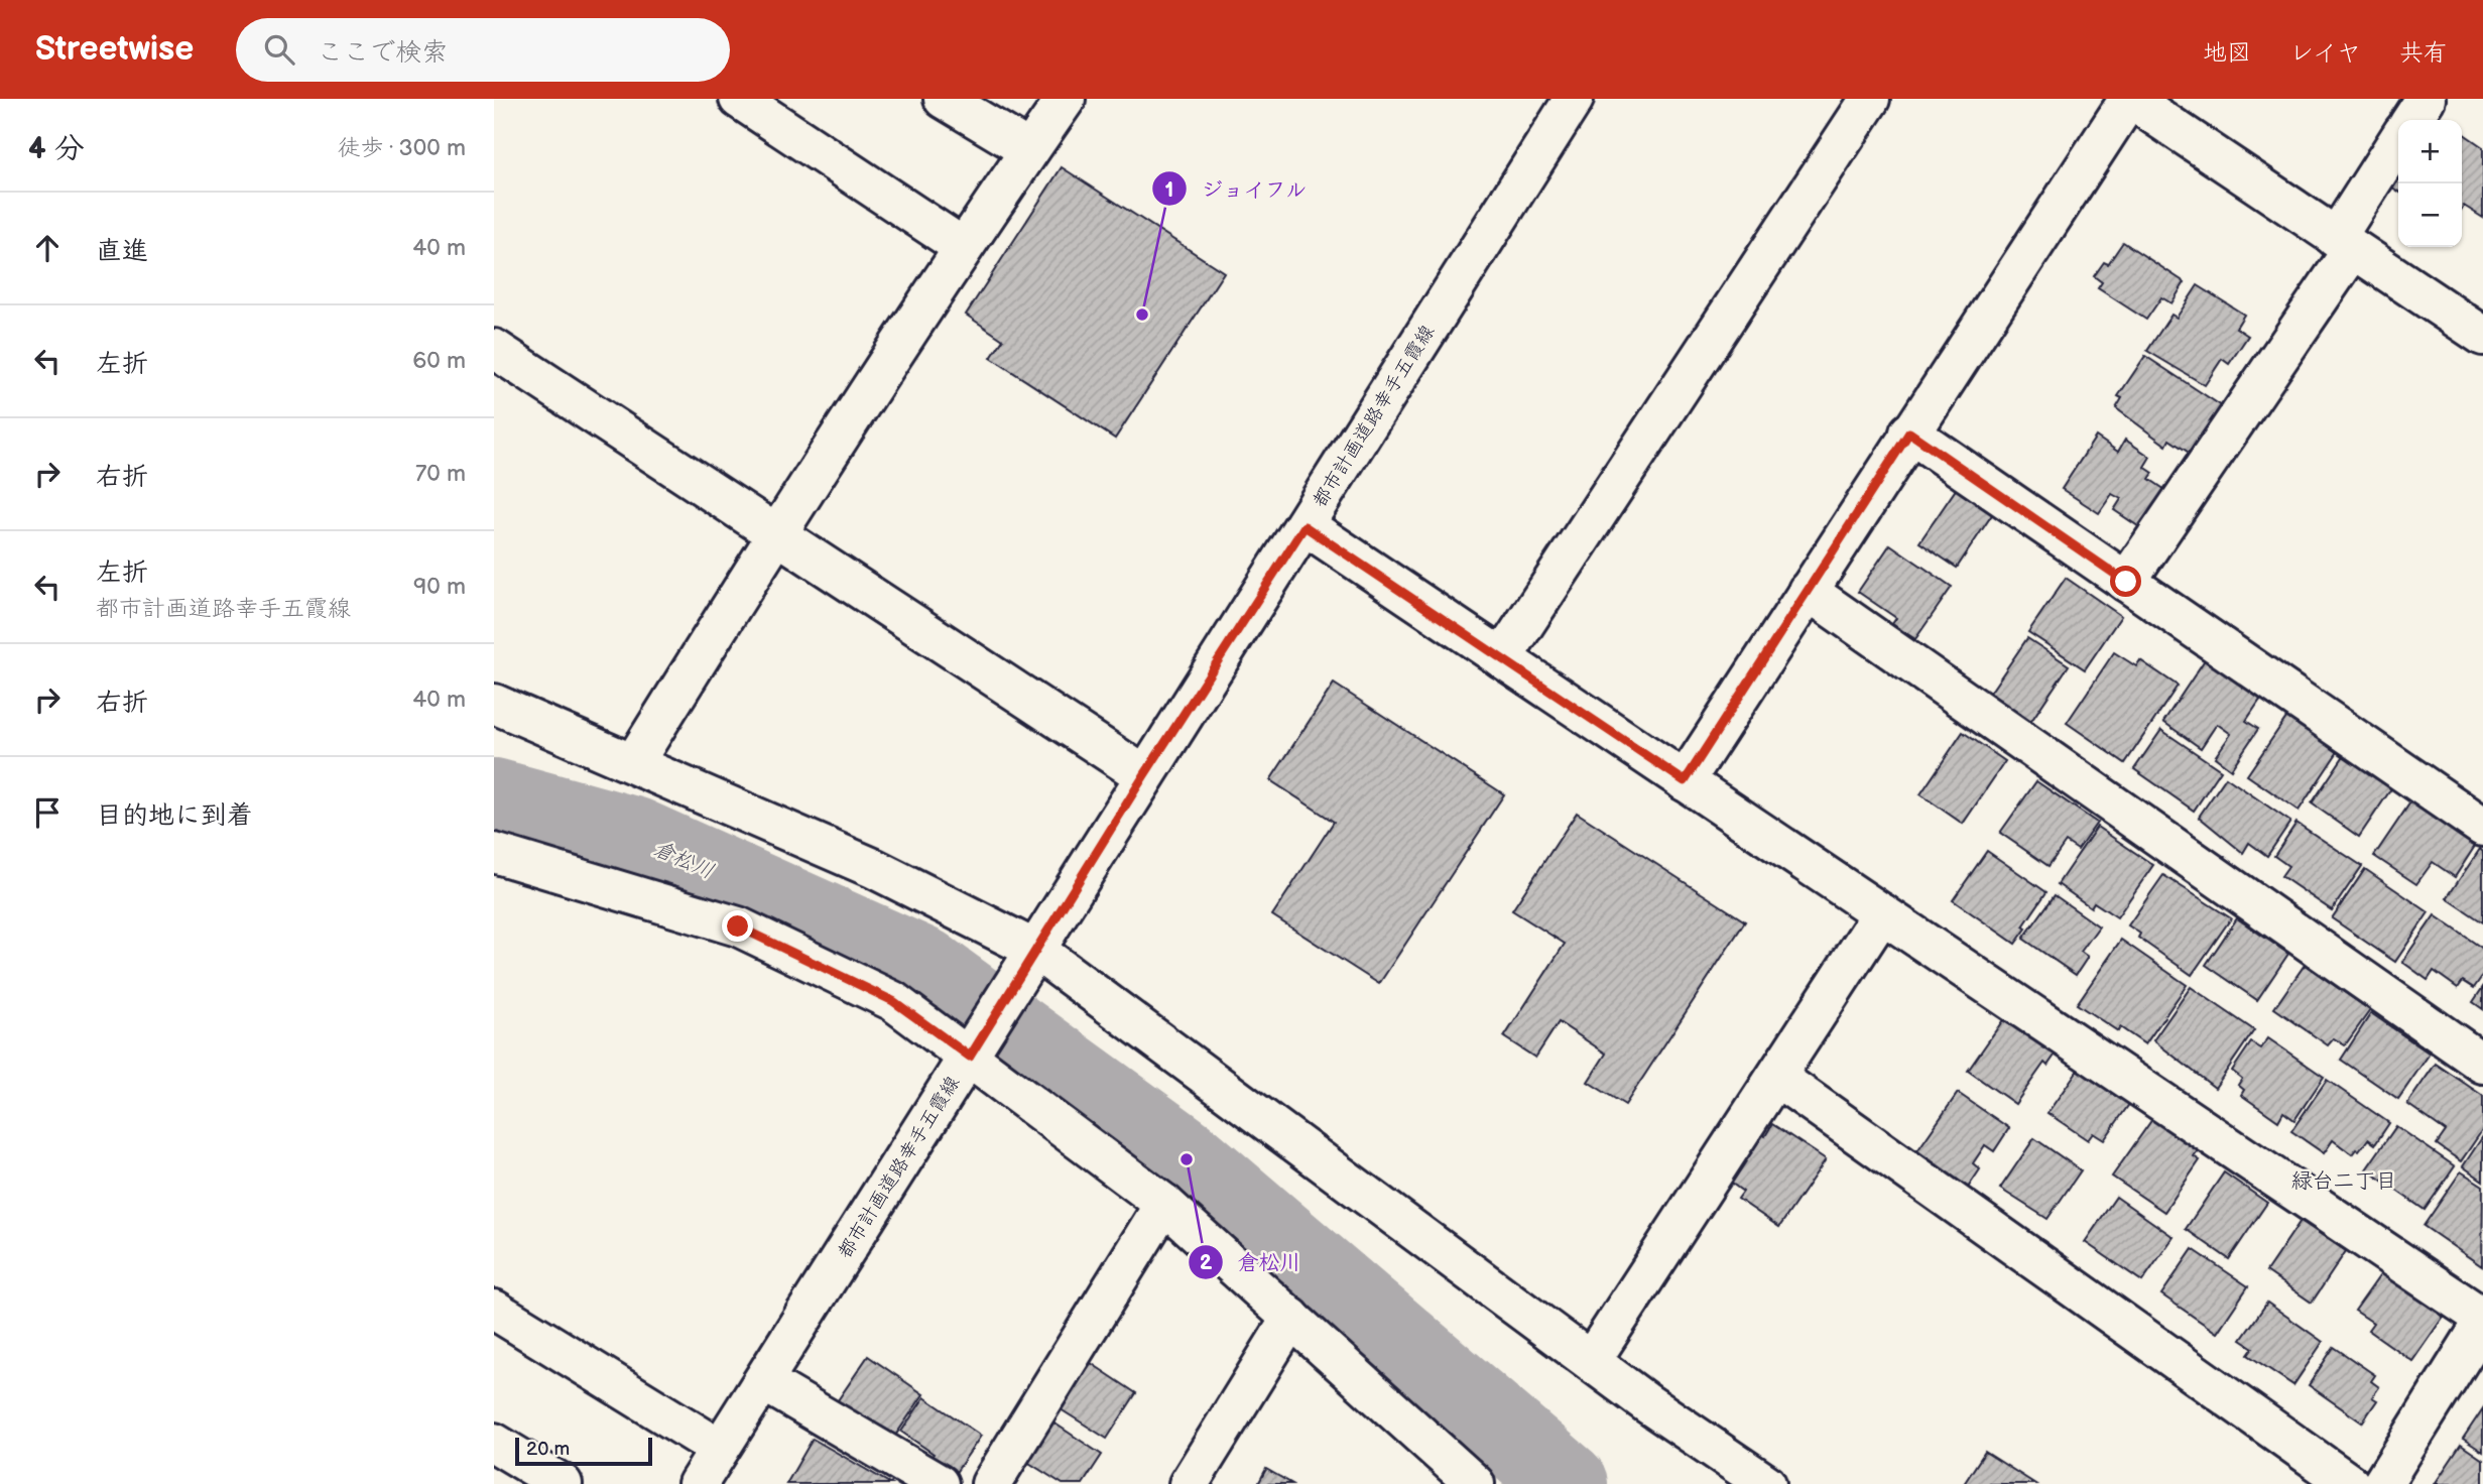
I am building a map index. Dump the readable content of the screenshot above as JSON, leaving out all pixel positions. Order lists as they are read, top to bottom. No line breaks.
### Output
{"streets":{"street":["都市計画道路幸手五霞線"]},"districts":["緑台二丁目"],"water":["倉松川"],"places":["ジョイフル","倉松川"],"scale_bar":"20 m","page":{"header":"Streetwise","search":"ここで検索","nav":["地図","レイヤ","共有"],"heading":["4 分","徒歩 · 300 m"],"map_buttons":["+","−"],"list":[["直進","40 m"],["左折","60 m"],["右折","70 m"],["左折","都市計画道路幸手五霞線","90 m"],["右折","40 m"],"目的地に到着"],"scale":"20 m"}}
